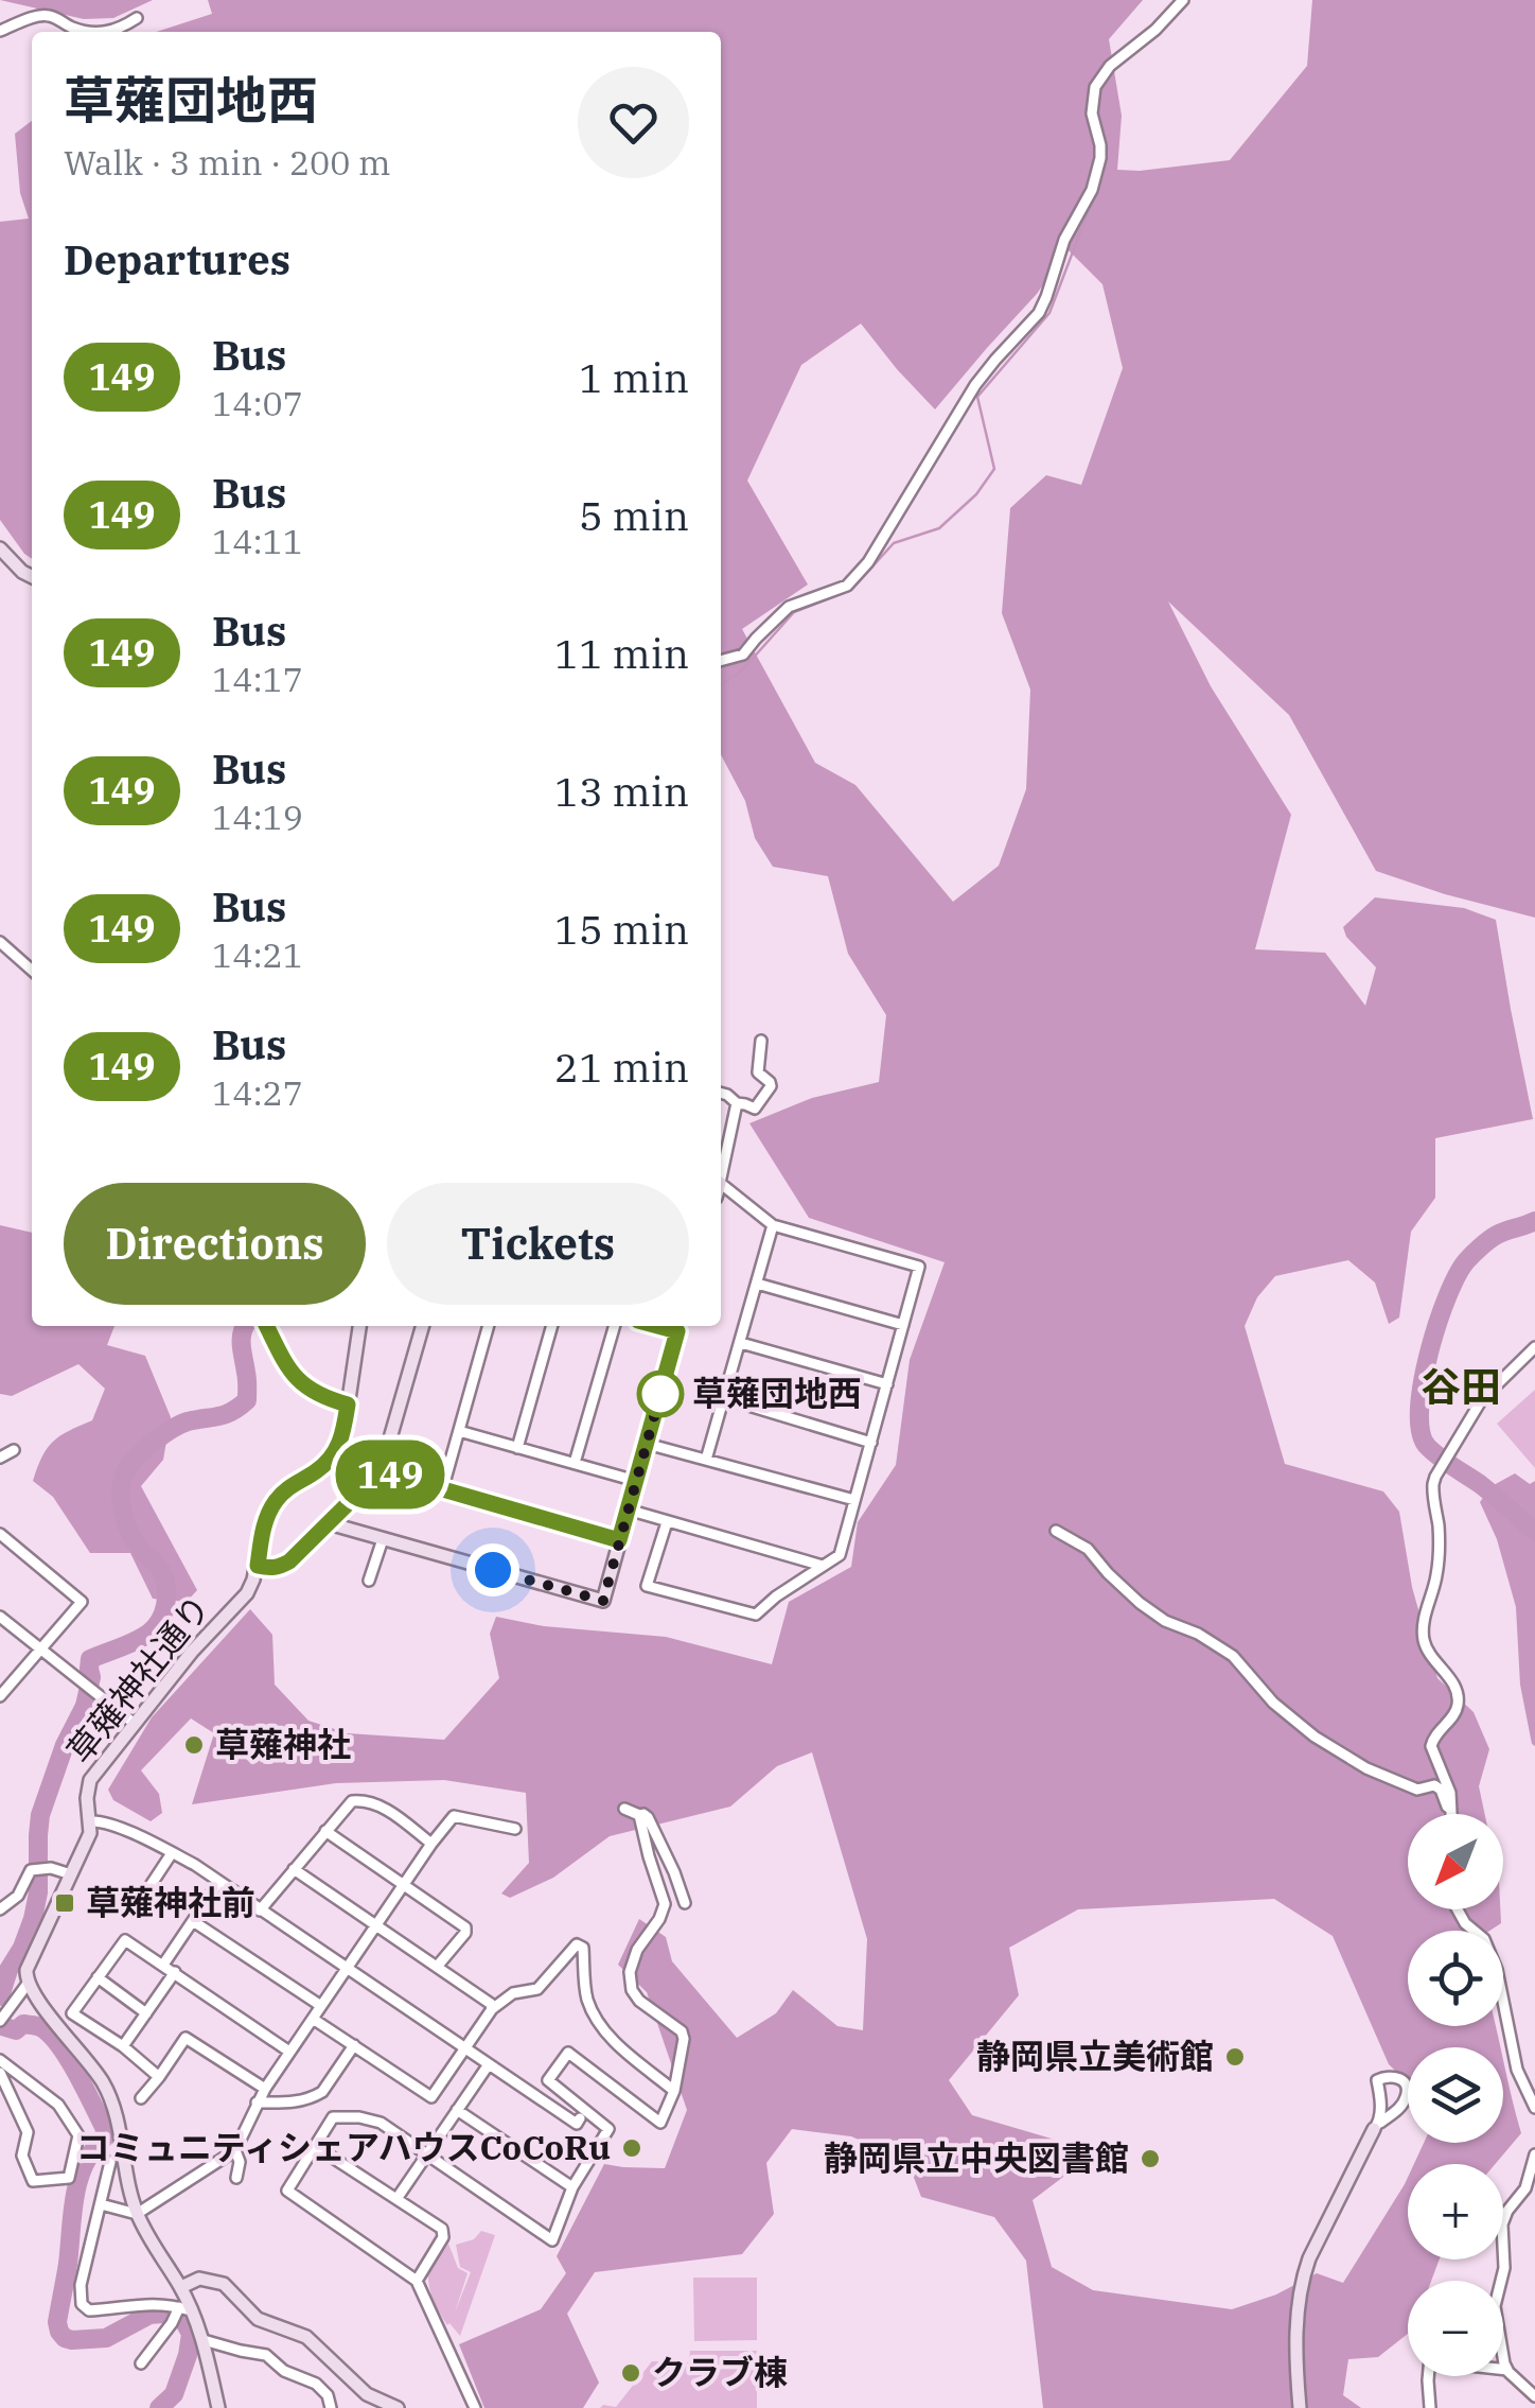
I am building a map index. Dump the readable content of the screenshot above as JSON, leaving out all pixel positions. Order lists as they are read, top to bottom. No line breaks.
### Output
{"streets":{"street":["草薙神社通り"]},"districts":["谷田"],"places":{"other":["草薙団地西","草薙神社","静岡県立美術館","コミュニティシェアハウスCoCoRu","静岡県立中央図書館","クラブ棟"],"transit":["草薙神社前"]},"lines":["bus line 149"],"north":"bottom left","page":{"on_map":"149","heading":[["草薙団地西","Walk · 3 min · 200 m"],"Departures"],"list":[{"mark":"149","name":"Bus","note":"14:07","value":"1 min"},{"mark":"149","name":"Bus","note":"14:11","value":"5 min"},{"mark":"149","name":"Bus","note":"14:17","value":"11 min"},{"mark":"149","name":"Bus","note":"14:19","value":"13 min"},{"mark":"149","name":"Bus","note":"14:21","value":"15 min"},{"mark":"149","name":"Bus","note":"14:27","value":"21 min"}],"buttons":["Directions","Tickets"],"map_buttons":["+","−"]}}
